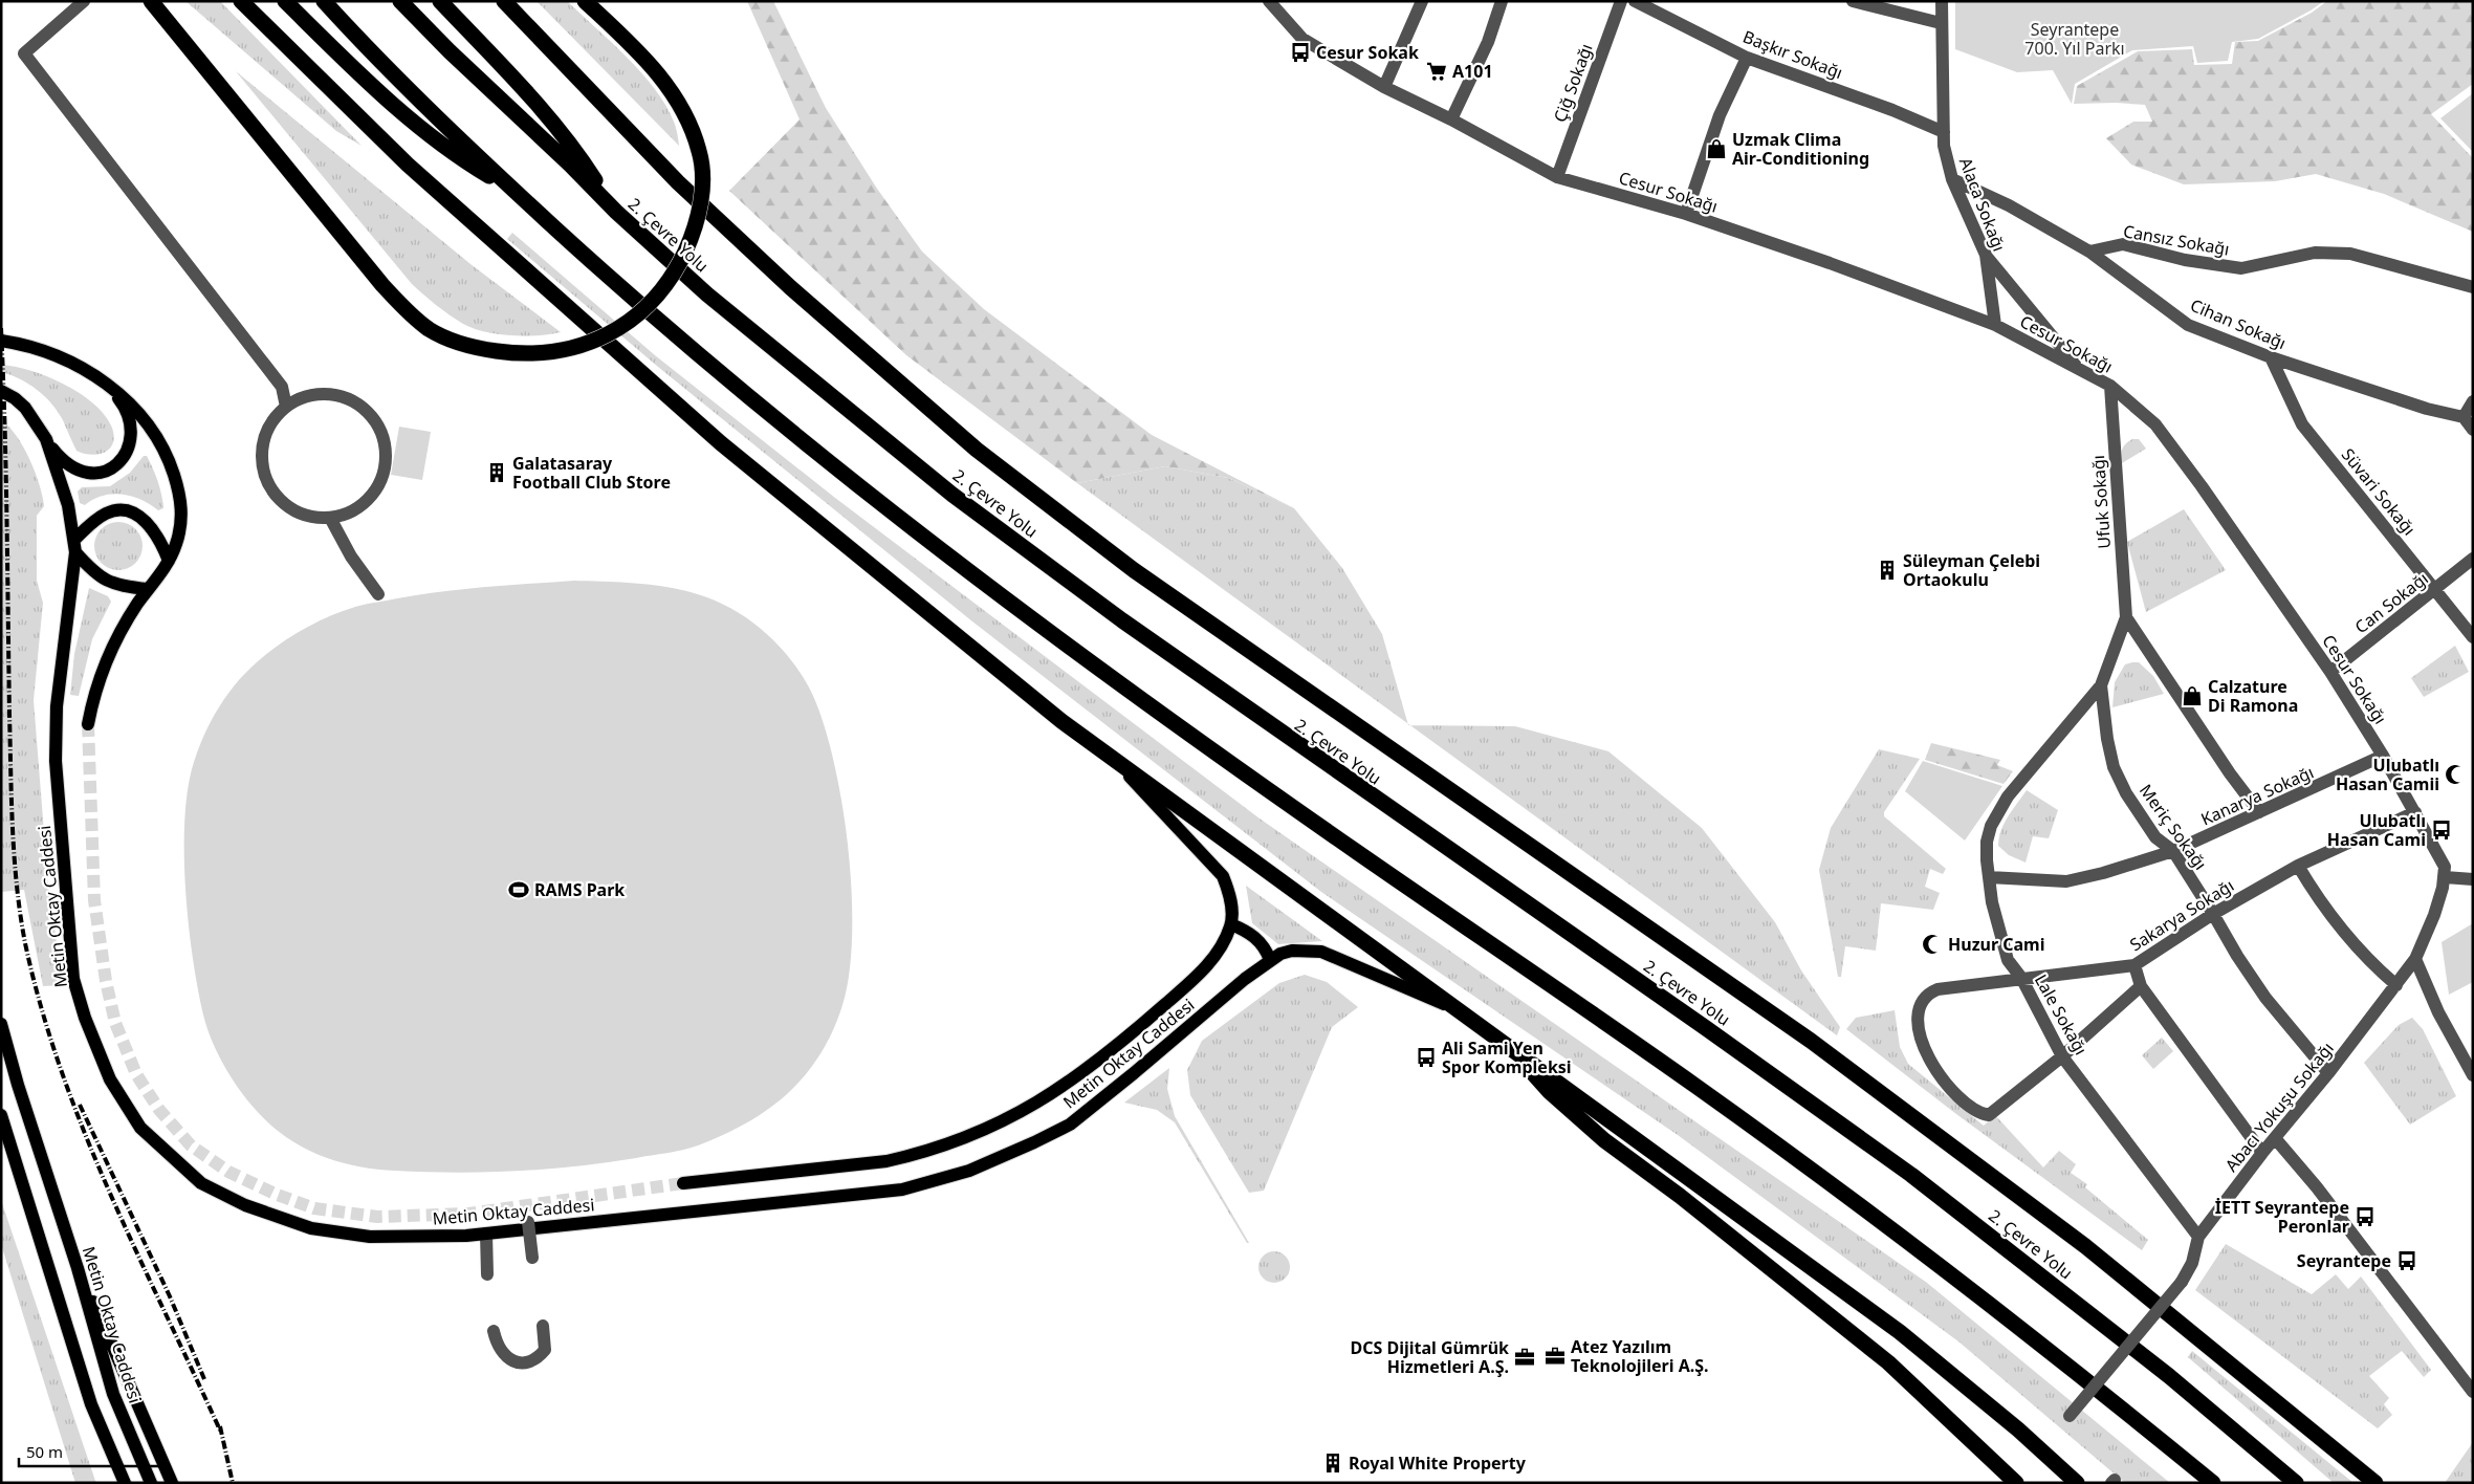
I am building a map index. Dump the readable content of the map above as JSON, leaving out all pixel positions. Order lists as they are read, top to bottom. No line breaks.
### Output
{"streets":{"highway":["2. Çevre Yolu"],"main road":["Metin Oktay Caddesi"],"street":["Başkır Sokağı","Çiğ Sokağı","Cesur Sokağı","Alaca Sokağı","Cansız Sokağı","Cihan Sokağı","Süvari Sokağı","Ufuk Sokağı","Can Sokağı","Kanarya Sokağı","Meriç Sokağı","Sakarya Sokağı","Lale Sokağı","Abacı Yokuşu Sokağı"]},"crossings":[["Başkır Sokağı","Alaca Sokağı"],["Çiğ Sokağı","Cesur Sokağı"],["Cesur Sokağı","Alaca Sokağı"],["Cesur Sokağı","Ufuk Sokağı"],["Cesur Sokağı","Can Sokağı"],["Cesur Sokağı","Kanarya Sokağı"],["Cesur Sokağı","Sakarya Sokağı"],["Alaca Sokağı","Cihan Sokağı"],["Cansız Sokağı","Cihan Sokağı"],["Cihan Sokağı","Süvari Sokağı"],["Süvari Sokağı","Can Sokağı"],["Ufuk Sokağı","Kanarya Sokağı"],["Ufuk Sokağı","Meriç Sokağı"],["Ufuk Sokağı","Lale Sokağı"],["Kanarya Sokağı","Meriç Sokağı"],["Kanarya Sokağı","Lale Sokağı"],["Meriç Sokağı","Sakarya Sokağı"],["Meriç Sokağı","Lale Sokağı"],["Meriç Sokağı","Abacı Yokuşu Sokağı"],["Sakarya Sokağı","Lale Sokağı"],["Lale Sokağı","Abacı Yokuşu Sokağı"]],"parks":["Seyrantepe 700. Yıl Parkı"],"places":{"bus stop":["Cesur Sokak","Ulubatlı Hasan Cami","Ali Sami Yen Spor Kompleksi","İETT Seyrantepe Peronlar","Seyrantepe"],"supermarket":["A101"],"shop":["Uzmak Clima Air-Conditioning","Calzature Di Ramona"],"building":["Galatasaray Football Club Store","Süleyman Çelebi Ortaokulu","Royal White Property"],"mosque":["Ulubatlı Hasan Camii","Huzur Cami"],"sports":["RAMS Park"],"office":["Atez Yazılım Teknolojileri A.Ş.","DCS Dijital Gümrük Hizmetleri A.Ş."]},"scale_bar":"50 m"}
